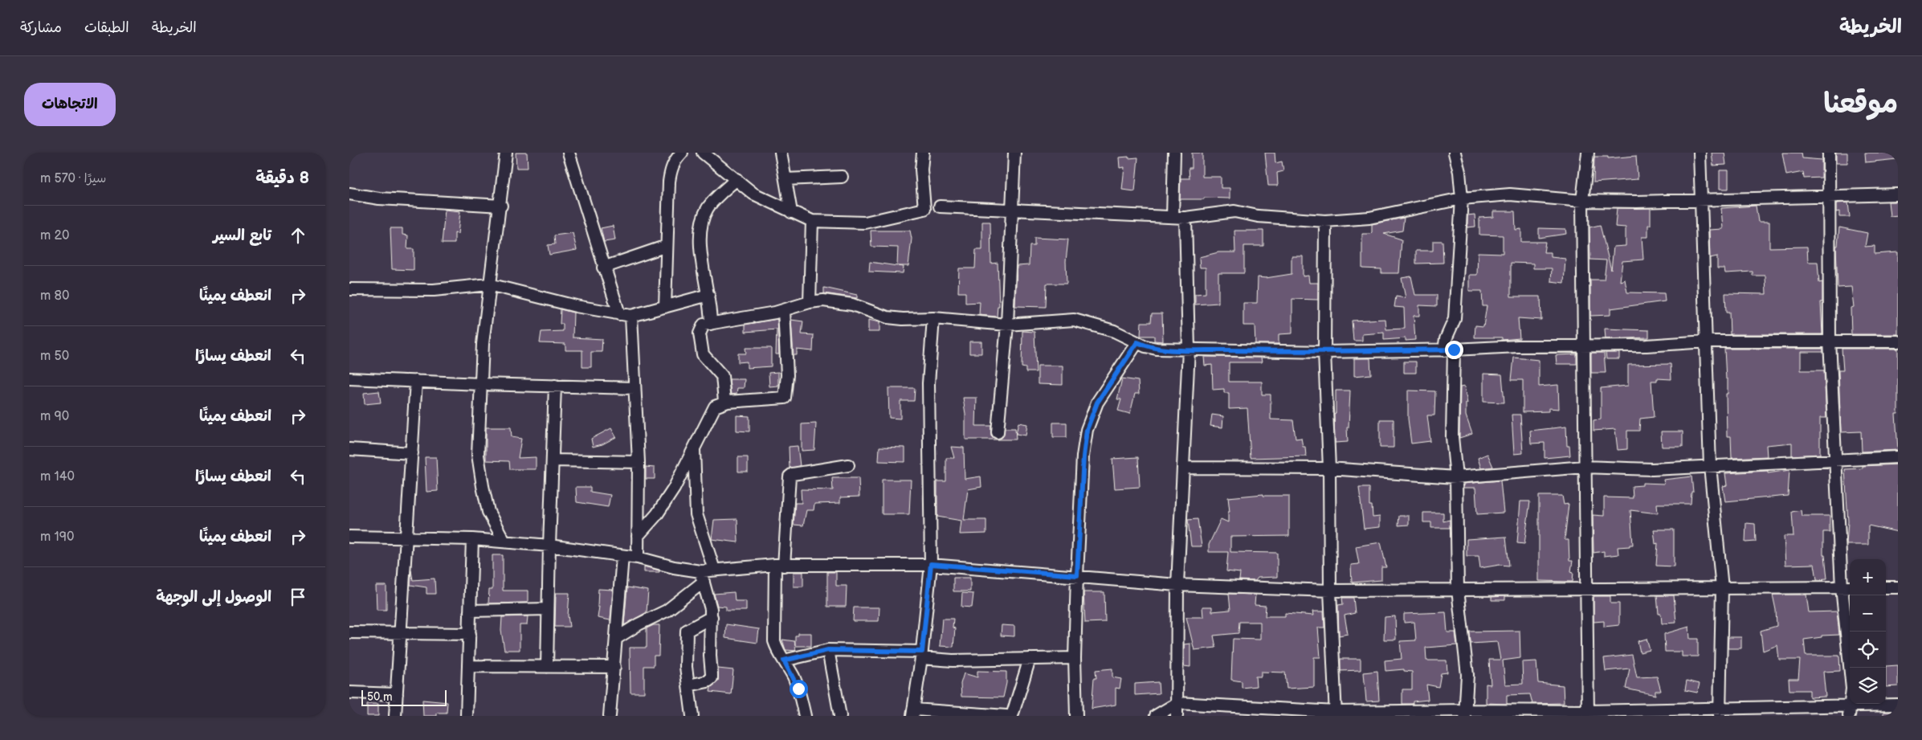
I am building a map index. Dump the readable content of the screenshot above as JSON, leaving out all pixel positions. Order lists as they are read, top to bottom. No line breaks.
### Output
{"scale_bar":"50 m","page":{"header":"الخريطة","nav":["الخريطة","الطبقات","مشاركة"],"title":"موقعنا","buttons":"الاتجاهات","heading":["8 دقيقة","سيرًا · 570 m"],"list":[["تابع السير","20 m"],["انعطف يمينًا","80 m"],["انعطف يسارًا","50 m"],["انعطف يمينًا","90 m"],["انعطف يسارًا","140 m"],["انعطف يمينًا","190 m"],"الوصول إلى الوجهة"],"map_buttons":["+","−"],"scale":"50 m"}}
